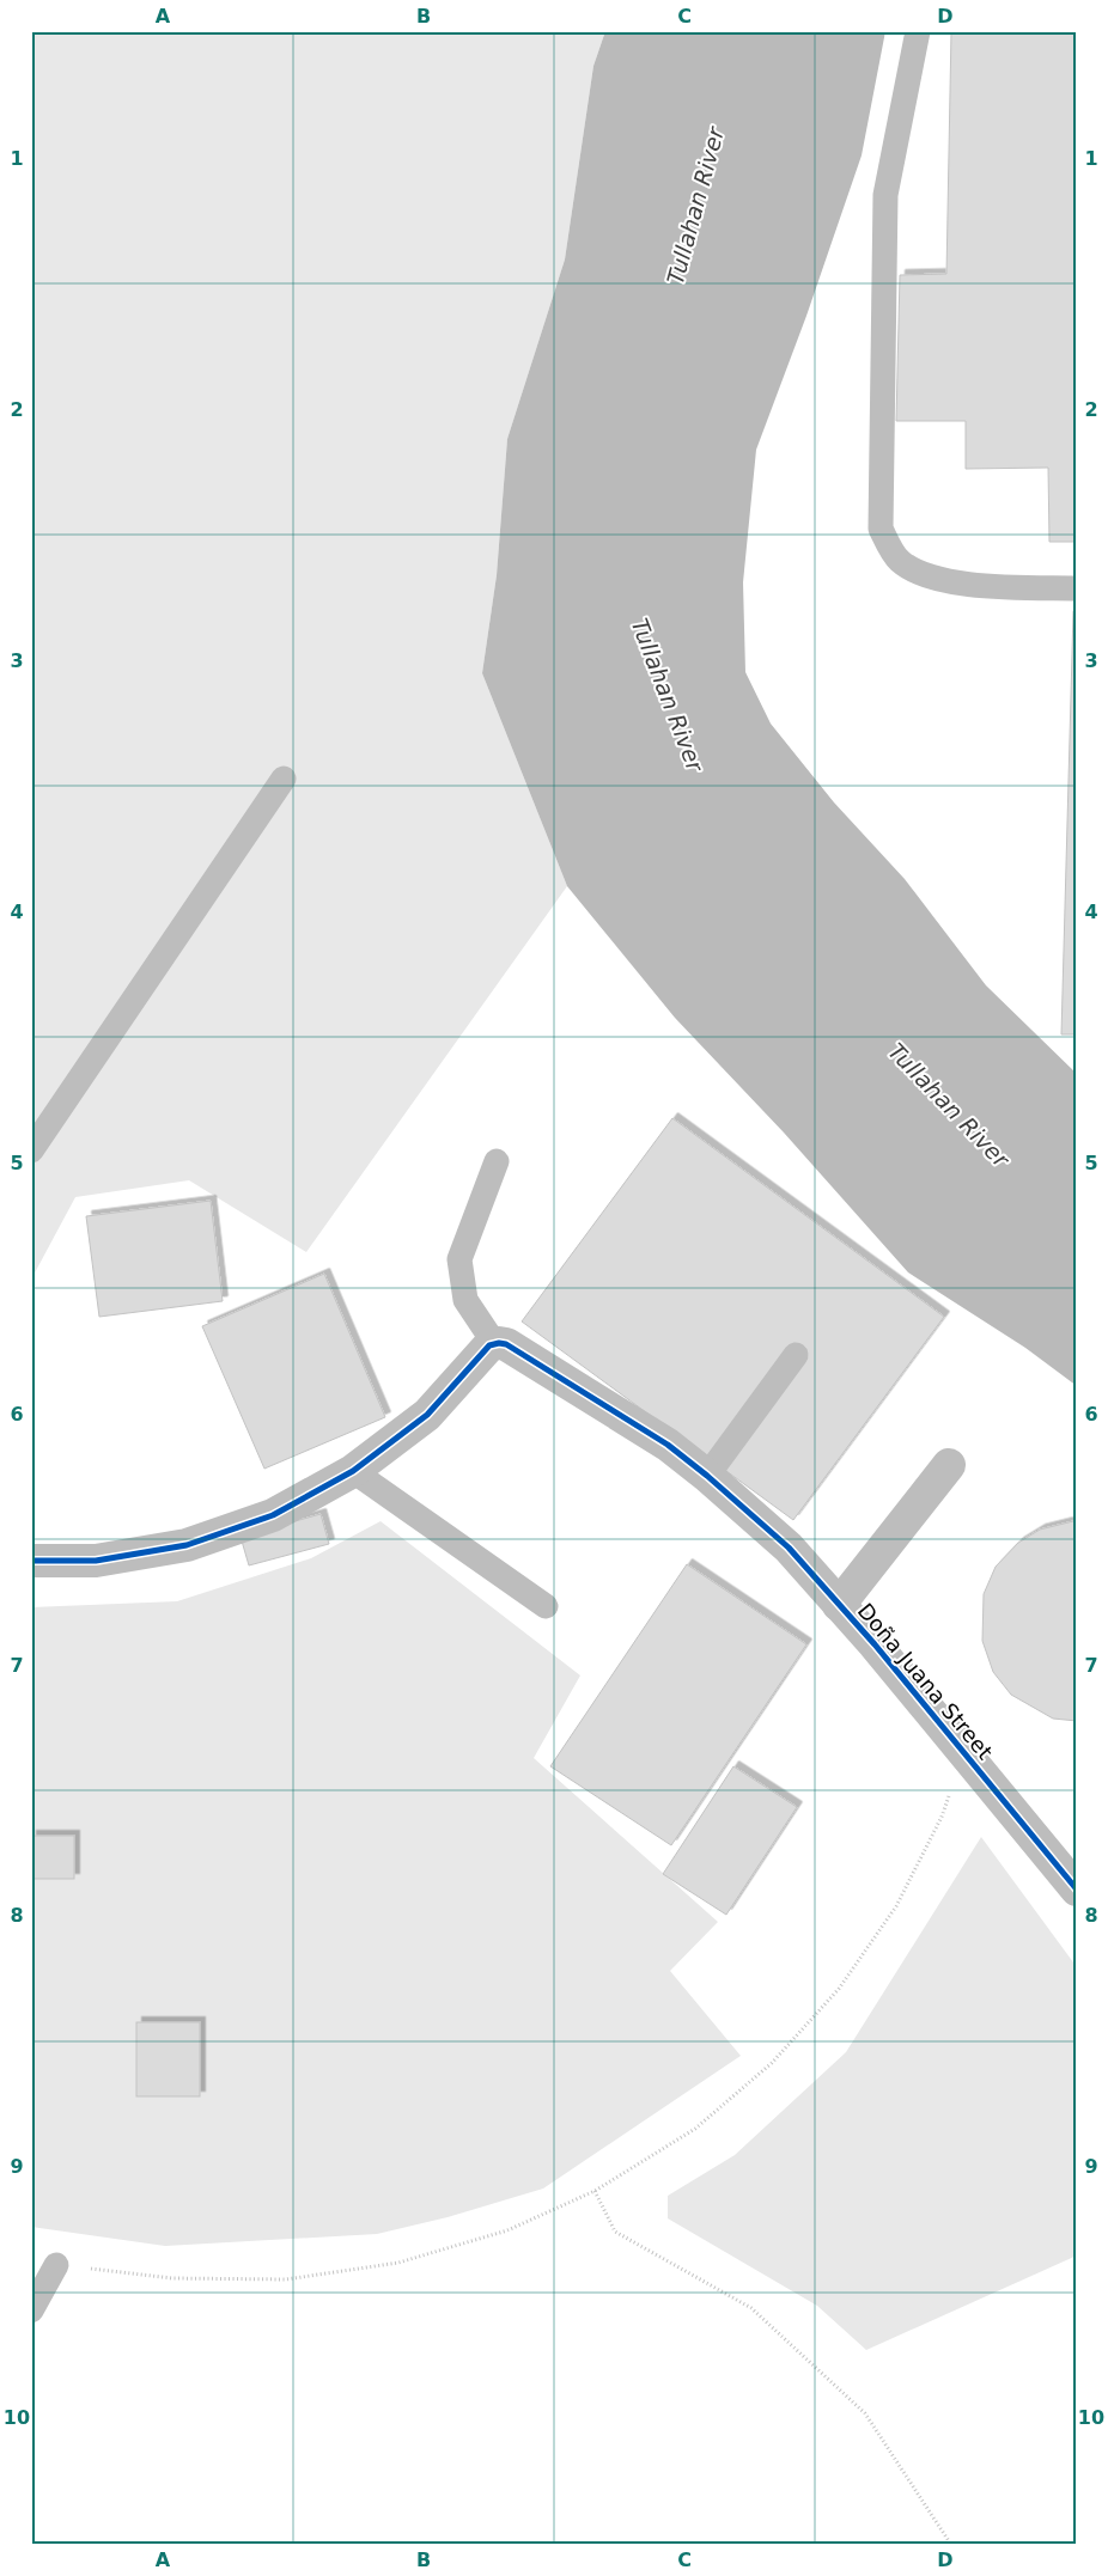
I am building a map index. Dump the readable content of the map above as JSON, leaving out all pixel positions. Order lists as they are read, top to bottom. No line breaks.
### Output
{"streets":{"street":["Doña Juana Street"]},"water":["Tullahan River"],"grid":{"columns":["A","B","C","D"],"rows":["1","2","3","4","5","6","7","8","9","10"]}}
